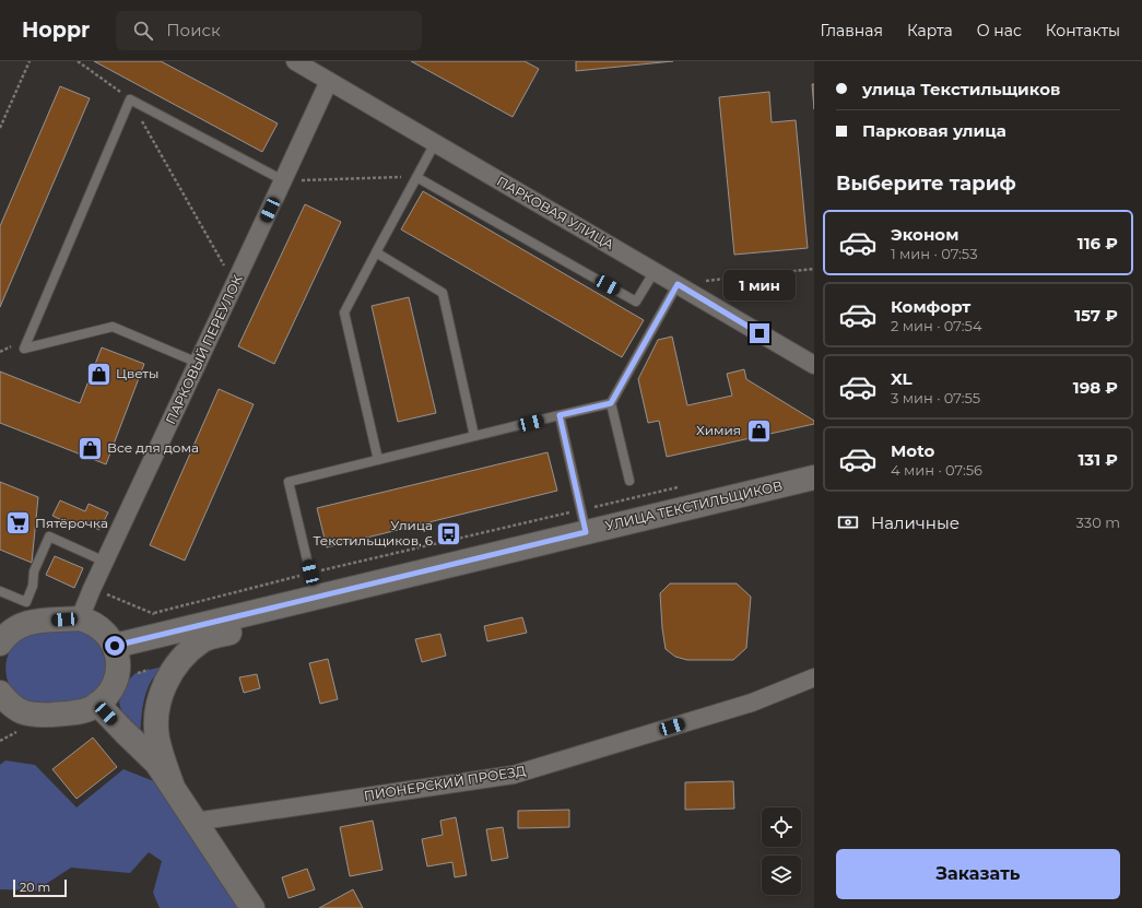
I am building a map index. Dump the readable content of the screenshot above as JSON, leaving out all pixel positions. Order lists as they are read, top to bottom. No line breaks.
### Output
{"streets":{"main road":["УЛИЦА ТЕКСТИЛЬЩИКОВ"],"street":["ПАРКОВАЯ УЛИЦА","ПАРКОВЫЙ ПЕРЕУЛОК","ПИОНЕРСКИЙ ПРОЕЗД"]},"crossings":[["ПАРКОВАЯ УЛИЦА","ПАРКОВЫЙ ПЕРЕУЛОК"]],"places":{"shop":["Цветы","Химия","Все для дома"],"supermarket":["Пятёрочка"],"bus stop":["Улица Текстильщиков, 6"]},"scale_bar":"20 m","page":{"header":"Hoppr","search":"Поиск","nav":["Главная","Карта","О нас","Контакты"],"banner":["улица Текстильщиков","Парковая улица"],"heading":"Выберите тариф","list":[{"name":"Эконом","note":"1 мин · 07:53","value":"116 ₽"},{"name":"Комфорт","note":"2 мин · 07:54","value":"157 ₽"},{"name":"XL","note":"3 мин · 07:55","value":"198 ₽"},{"name":"Moto","note":"4 мин · 07:56","value":"131 ₽"}],"bubble":"1 мин","pay":["Наличные","330 m"],"buttons":"Заказать","scale":"20 m"}}
